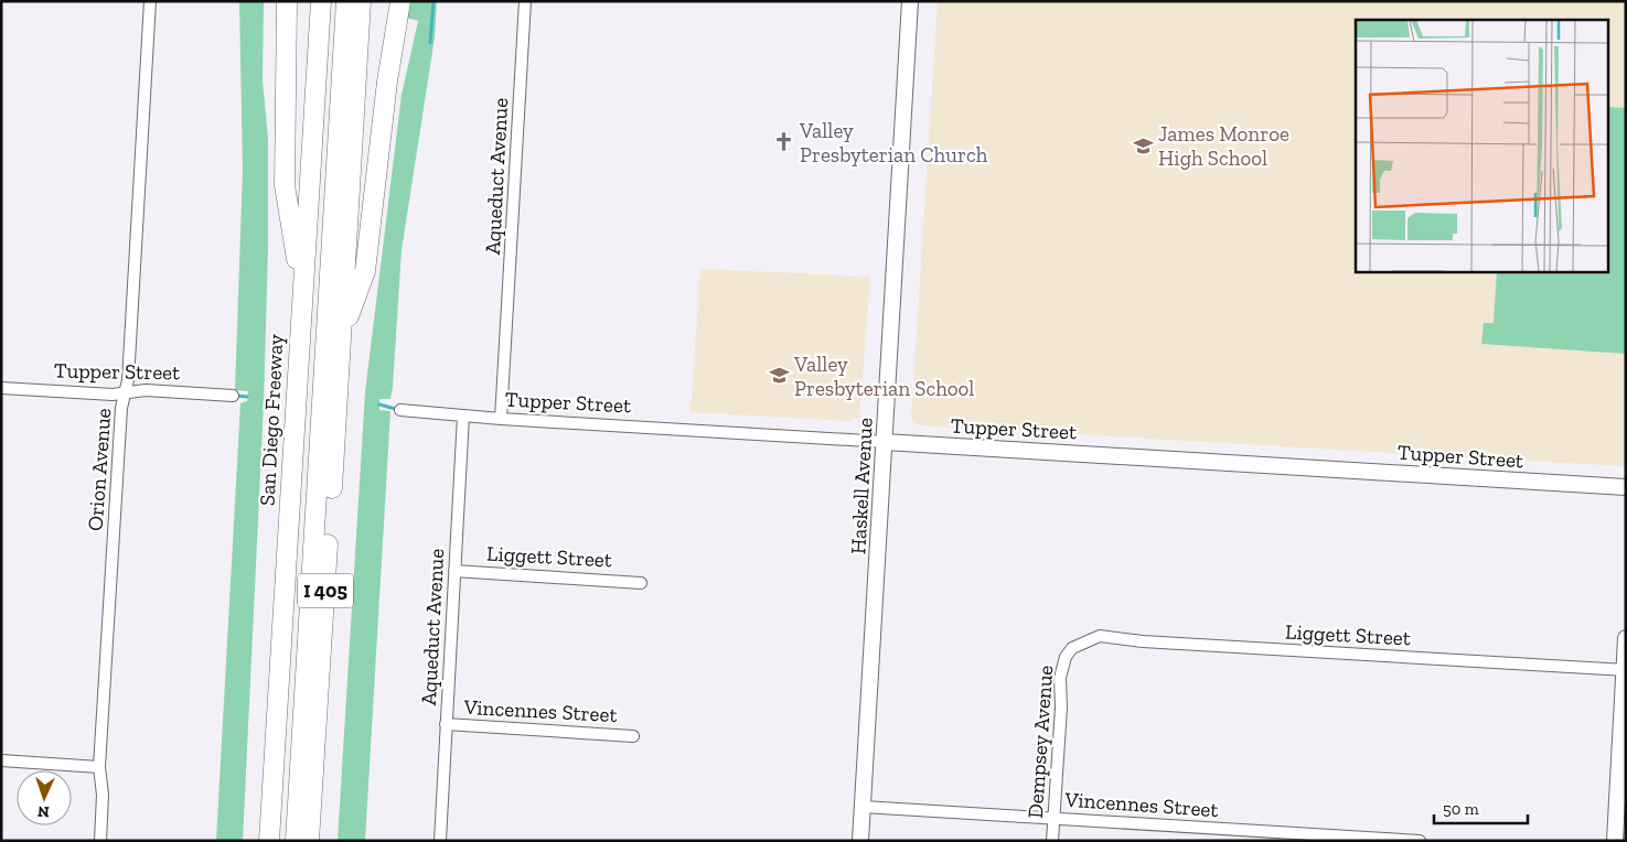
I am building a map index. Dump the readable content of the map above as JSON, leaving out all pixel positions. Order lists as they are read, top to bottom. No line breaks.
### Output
{"streets":{"highway":["San Diego Freeway","I 405"],"street":["Aqueduct Avenue","Tupper Street","Orion Avenue","Haskell Avenue","Liggett Street","Vincennes Street","Dempsey Avenue"]},"crossings":[["Aqueduct Avenue","Tupper Street"],["Aqueduct Avenue","Liggett Street"],["Aqueduct Avenue","Vincennes Street"],["Tupper Street","Orion Avenue"],["Tupper Street","Haskell Avenue"],["Haskell Avenue","Vincennes Street"],["Liggett Street","Dempsey Avenue"],["Vincennes Street","Dempsey Avenue"]],"places":{"church":["Valley Presbyterian Church"],"school or university":["James Monroe High School","Valley Presbyterian School"]},"scale_bar":"50 m","north":"bottom"}
